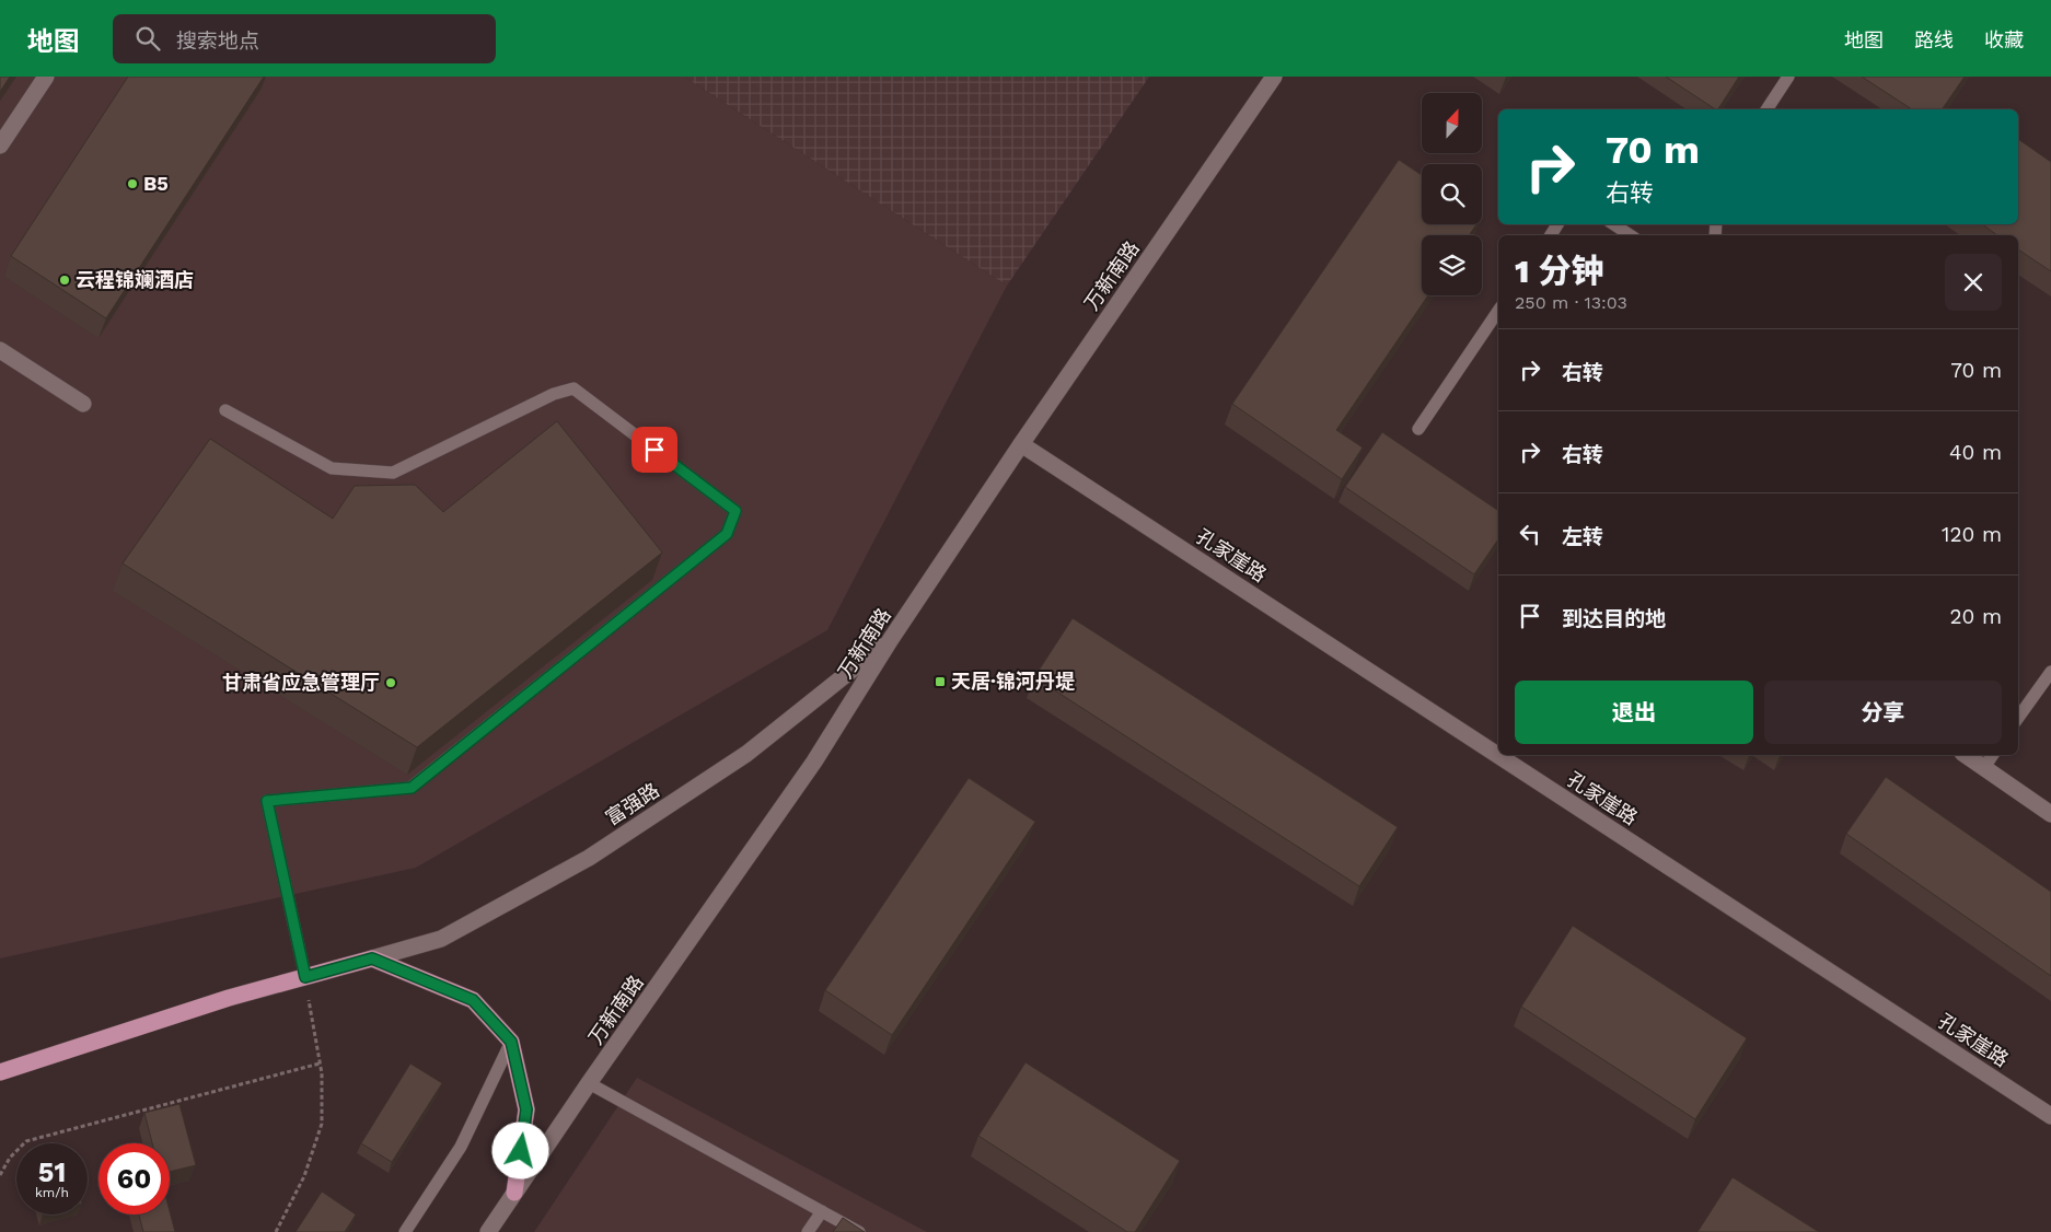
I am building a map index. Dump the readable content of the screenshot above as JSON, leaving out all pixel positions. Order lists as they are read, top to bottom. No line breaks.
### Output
{"streets":{"main road":["万新南路","孔家崖路","富强路"]},"crossings":[["万新南路","孔家崖路"],["万新南路","富强路"]],"places":{"other":["B5","云程锦斓酒店","甘肃省应急管理厅"],"transit":["天居·锦河丹堤"]},"north":"top","page":{"header":"地图","search":"搜索地点","nav":["地图","路线","收藏"],"turn":["70 m","右转"],"heading":["1 分钟","250 m · 13:03"],"list":[{"name":"右转","value":"70 m"},{"name":"右转","value":"40 m"},{"name":"左转","value":"120 m"},{"name":"到达目的地","value":"20 m"}],"buttons":["退出","分享"],"speed":"51 km/h","limit":"60"}}
